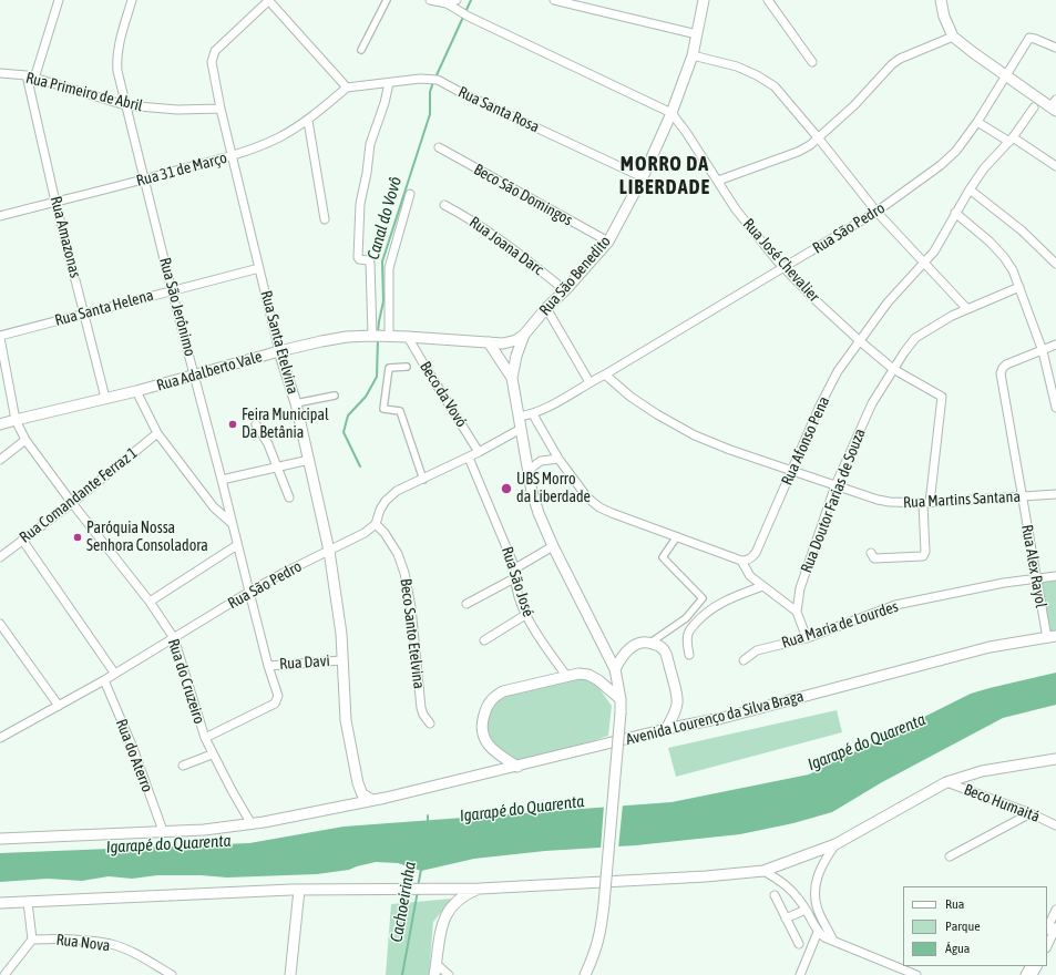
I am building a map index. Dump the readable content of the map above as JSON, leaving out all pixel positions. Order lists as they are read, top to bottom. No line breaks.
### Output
{"streets":{"street":["Rua Primeiro de Abril","Rua Santa Rosa","Rua 31 de Março","Beco São Domingos","Rua São Pedro","Rua Amazonas","Rua Joana Darc","Rua José Chevalier","Rua São Benedito","Rua São Jerônimo","Rua Santa Helena","Rua Santa Etelvina","Rua Adalberto Vale","Beco da Vovó","Rua Afonso Pena","Rua Comandante Ferraz 1","Rua Martins Santana","Rua Doutor Farias de Souza","Rua Alex Rayol","Rua São José","Rua Maria de Lourdes","Beco Santo Etelvina","Rua Davi","Rua do Cruzeiro","Avenida Lourenço da Silva Braga","Rua do Aterro","Beco Humaitá","Rua Nova"]},"crossings":[["Rua Primeiro de Abril","Rua Amazonas"],["Rua Primeiro de Abril","Rua São Jerônimo"],["Rua Primeiro de Abril","Rua Santa Etelvina"],["Rua Santa Rosa","Rua 31 de Março"],["Rua Santa Rosa","Rua São Benedito"],["Rua 31 de Março","Rua Amazonas"],["Rua 31 de Março","Rua São Jerônimo"],["Rua 31 de Março","Rua Santa Etelvina"],["Beco São Domingos","Rua São Benedito"],["Rua São Pedro","Rua José Chevalier"],["Rua São Pedro","Rua São Benedito"],["Rua São Pedro","Rua São Jerônimo"],["Rua São Pedro","Rua Santa Etelvina"],["Rua São Pedro","Rua Martins Santana"],["Rua São Pedro","Beco Santo Etelvina"],["Rua São Pedro","Rua do Cruzeiro"],["Rua São Pedro","Rua do Aterro"],["Rua Amazonas","Rua Santa Helena"],["Rua Amazonas","Rua Adalberto Vale"],["Rua Joana Darc","Rua São Benedito"],["Rua José Chevalier","Rua São Benedito"],["Rua José Chevalier","Rua Afonso Pena"],["Rua José Chevalier","Rua Martins Santana"],["Rua José Chevalier","Rua Doutor Farias de Souza"],["Rua São Benedito","Rua Adalberto Vale"],["Rua São Jerônimo","Rua Santa Helena"],["Rua São Jerônimo","Rua Adalberto Vale"],["Rua São Jerônimo","Rua Davi"],["Rua São Jerônimo","Rua do Cruzeiro"],["Rua Santa Helena","Rua Santa Etelvina"],["Rua Santa Helena","Rua do Cruzeiro"],["Rua Santa Etelvina","Rua Adalberto Vale"],["Rua Santa Etelvina","Rua Davi"],["Rua Santa Etelvina","Avenida Lourenço da Silva Braga"],["Rua Adalberto Vale","Beco da Vovó"],["Rua Adalberto Vale","Rua do Cruzeiro"],["Rua Afonso Pena","Rua Martins Santana"],["Rua Afonso Pena","Rua Maria de Lourdes"],["Rua Comandante Ferraz 1","Rua do Cruzeiro"],["Rua Martins Santana","Rua Doutor Farias de Souza"],["Rua Martins Santana","Rua Alex Rayol"],["Rua Doutor Farias de Souza","Rua Maria de Lourdes"],["Rua Alex Rayol","Rua Maria de Lourdes"],["Rua Alex Rayol","Avenida Lourenço da Silva Braga"],["Rua do Cruzeiro","Avenida Lourenço da Silva Braga"],["Avenida Lourenço da Silva Braga","Rua do Aterro"]],"districts":["MORRO DA LIBERDADE"],"water":["Canal do Vovô","Igarapé do Quarenta","Cachoeirinha"],"places":["Feira Municipal Da Betânia","UBS Morro da Liberdade","Paróquia Nossa Senhora Consoladora"],"legend":["Rua","Parque","Água"]}
